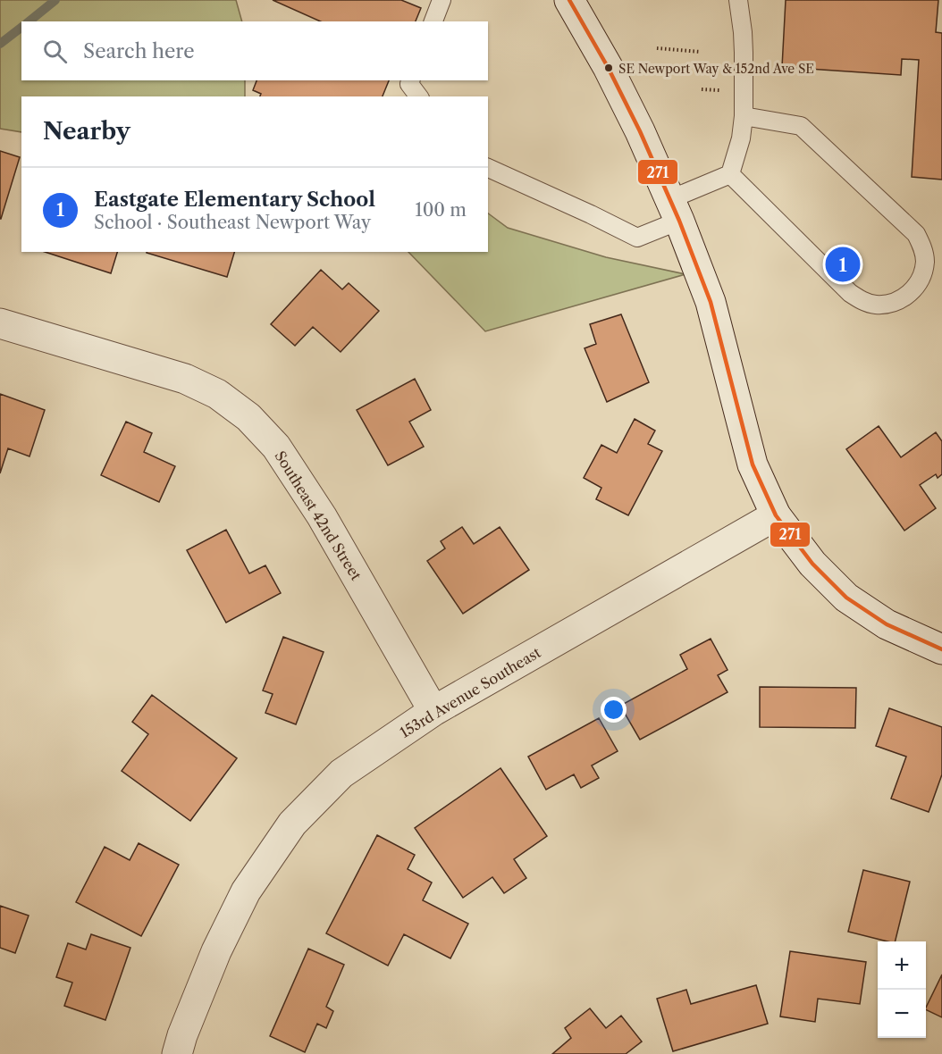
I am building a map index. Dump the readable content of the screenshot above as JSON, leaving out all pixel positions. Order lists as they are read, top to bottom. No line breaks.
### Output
{"streets":{"street":["Southeast 42nd Street","153rd Avenue Southeast"]},"crossings":[["Southeast 42nd Street","153rd Avenue Southeast"]],"places":["SE Newport Way & 152nd Ave SE"],"lines":["transit line 271"],"page":{"search":"Search here","heading":"Nearby","list":[{"mark":"1","name":"Eastgate Elementary School","note":"School · Southeast Newport Way","value":"100 m"}],"pins":"1","map_buttons":["+","−"]}}
